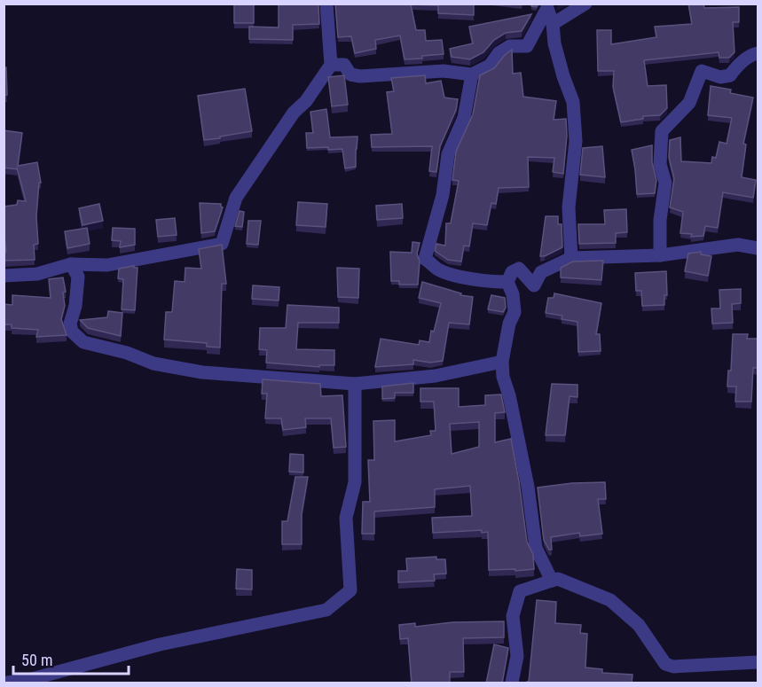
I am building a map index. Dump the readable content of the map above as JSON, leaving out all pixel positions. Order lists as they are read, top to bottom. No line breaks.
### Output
{"scale_bar":"50 m"}
